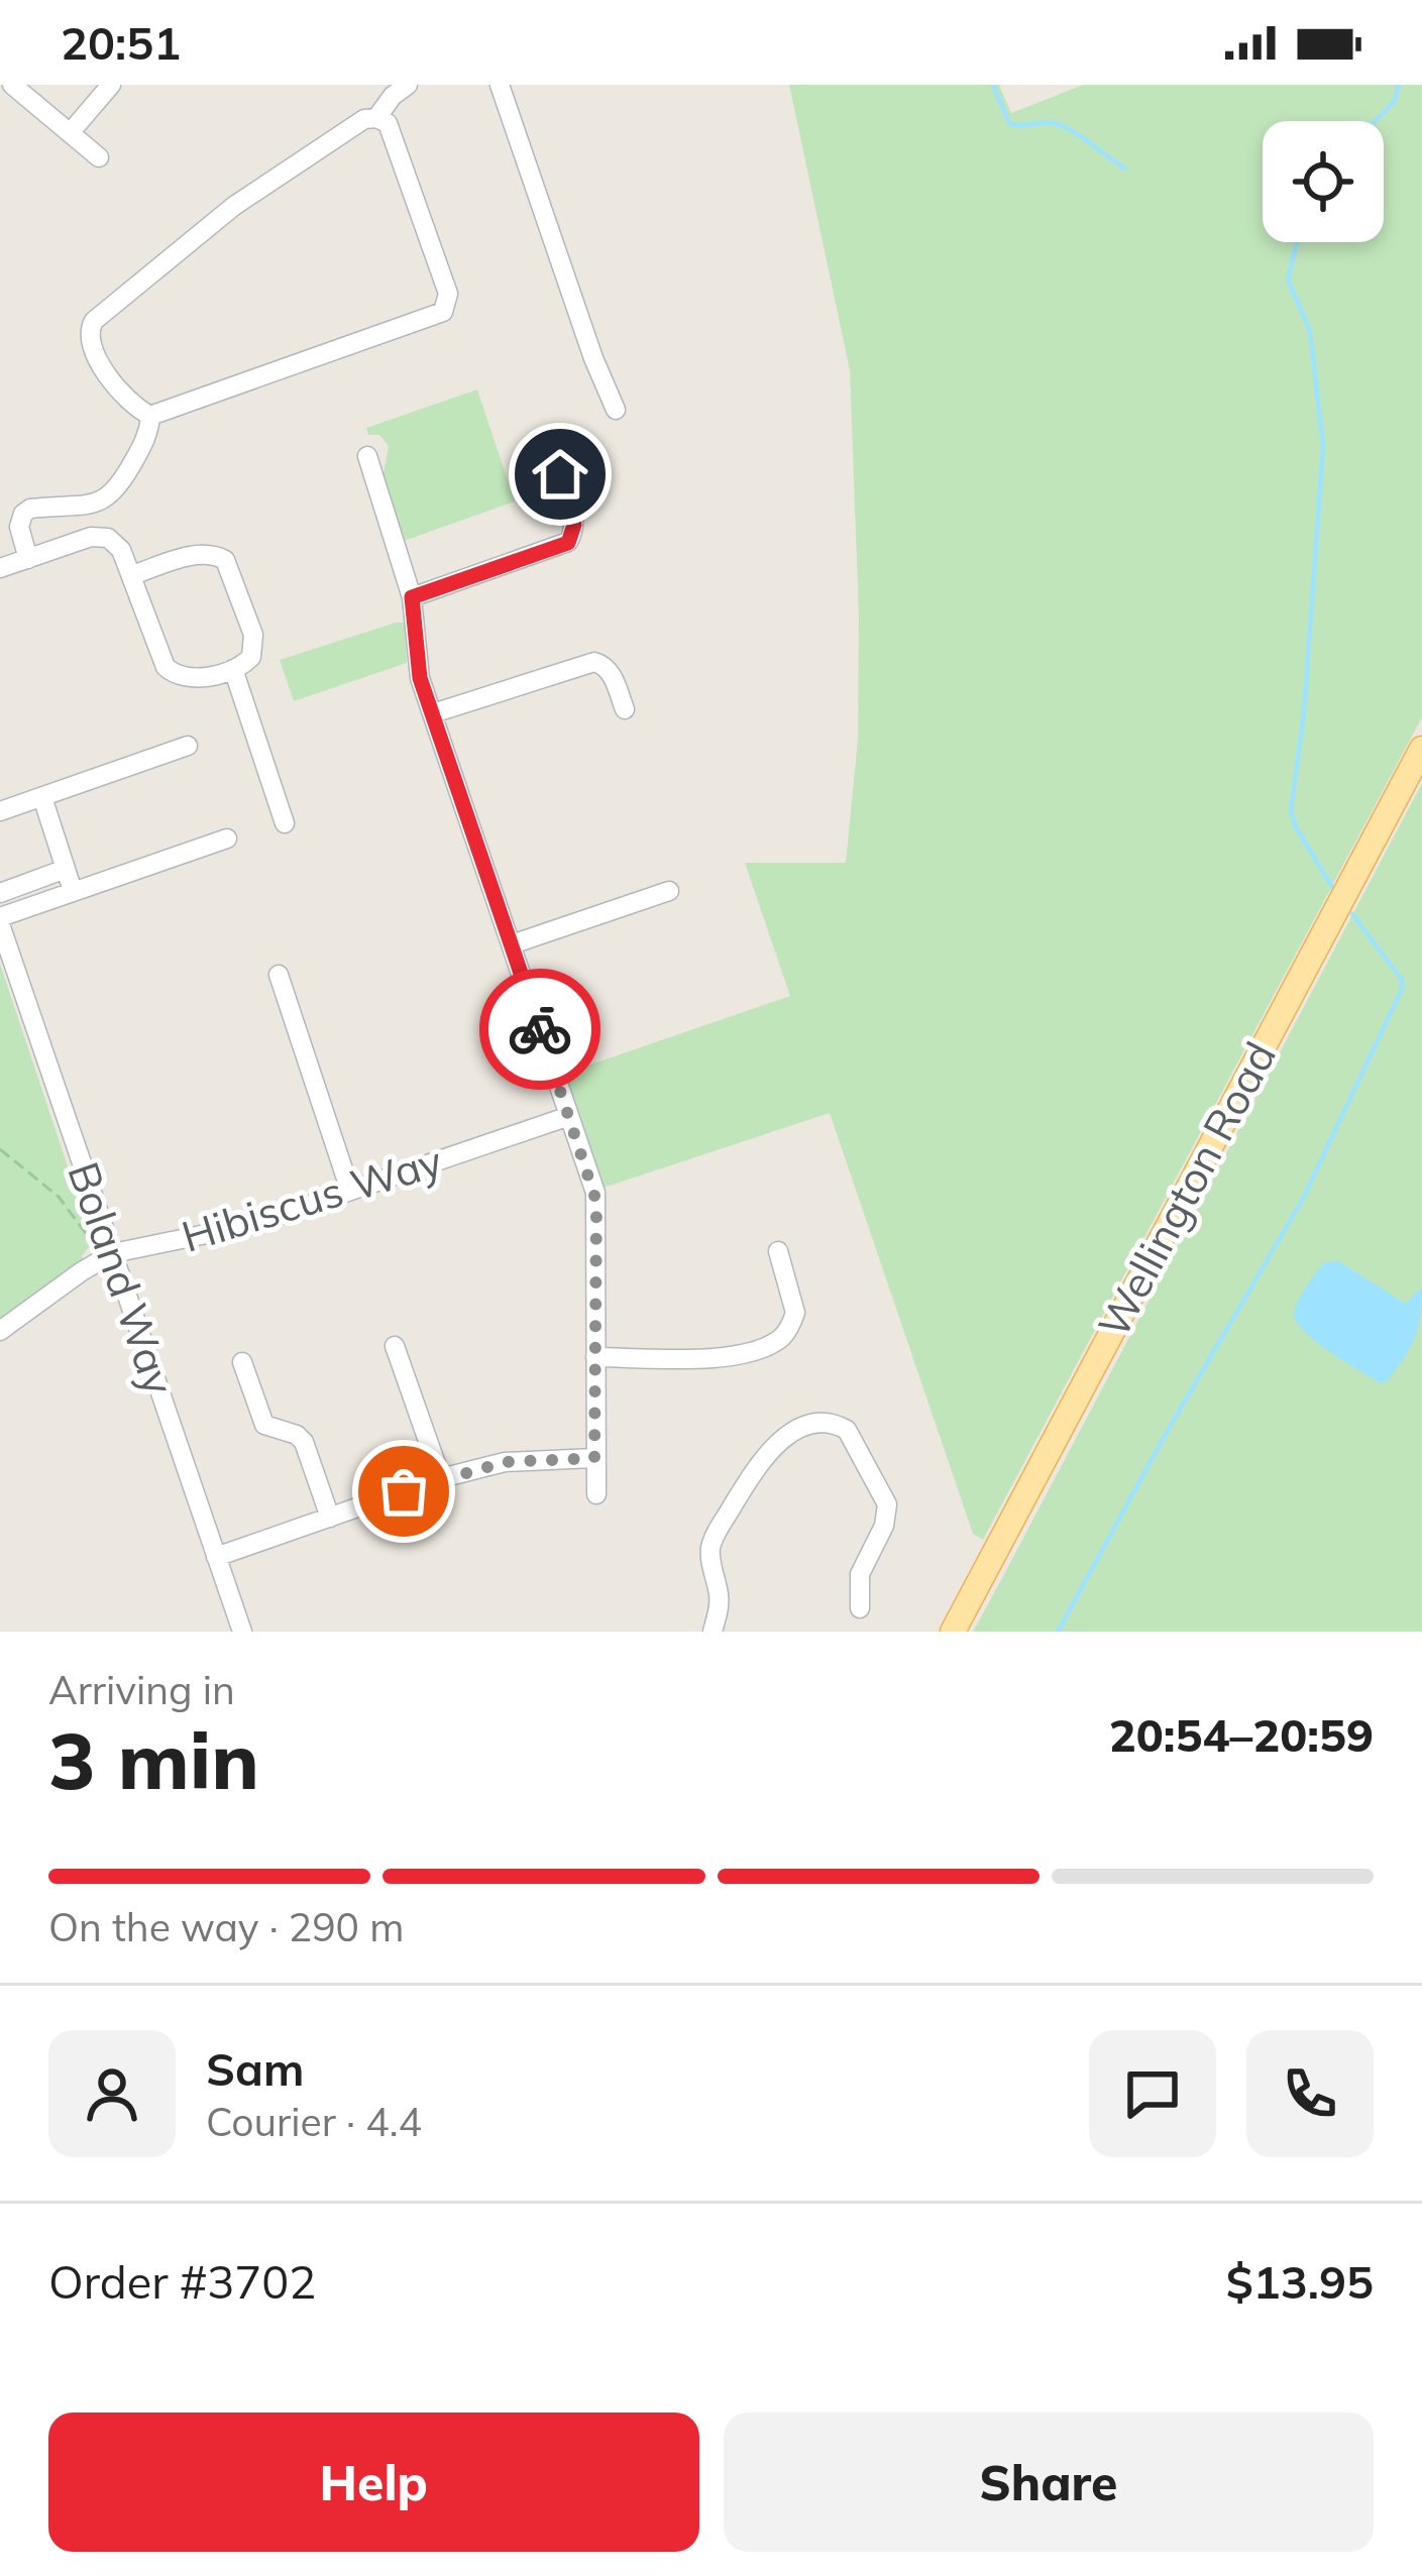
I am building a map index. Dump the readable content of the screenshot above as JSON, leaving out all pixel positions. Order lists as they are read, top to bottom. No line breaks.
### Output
{"streets":{"main road":["Wellington Road"],"street":["Hibiscus Way","Boland Way"]},"crossings":[["Hibiscus Way","Boland Way"]],"page":{"status":"20:51","heading":["3 min","Arriving in","20:54–20:59"],"panel":["Sam","Courier · 4.4","Order #3702","$13.95"],"bar":"On the way · 290 m","buttons":["Help","Share"]}}
